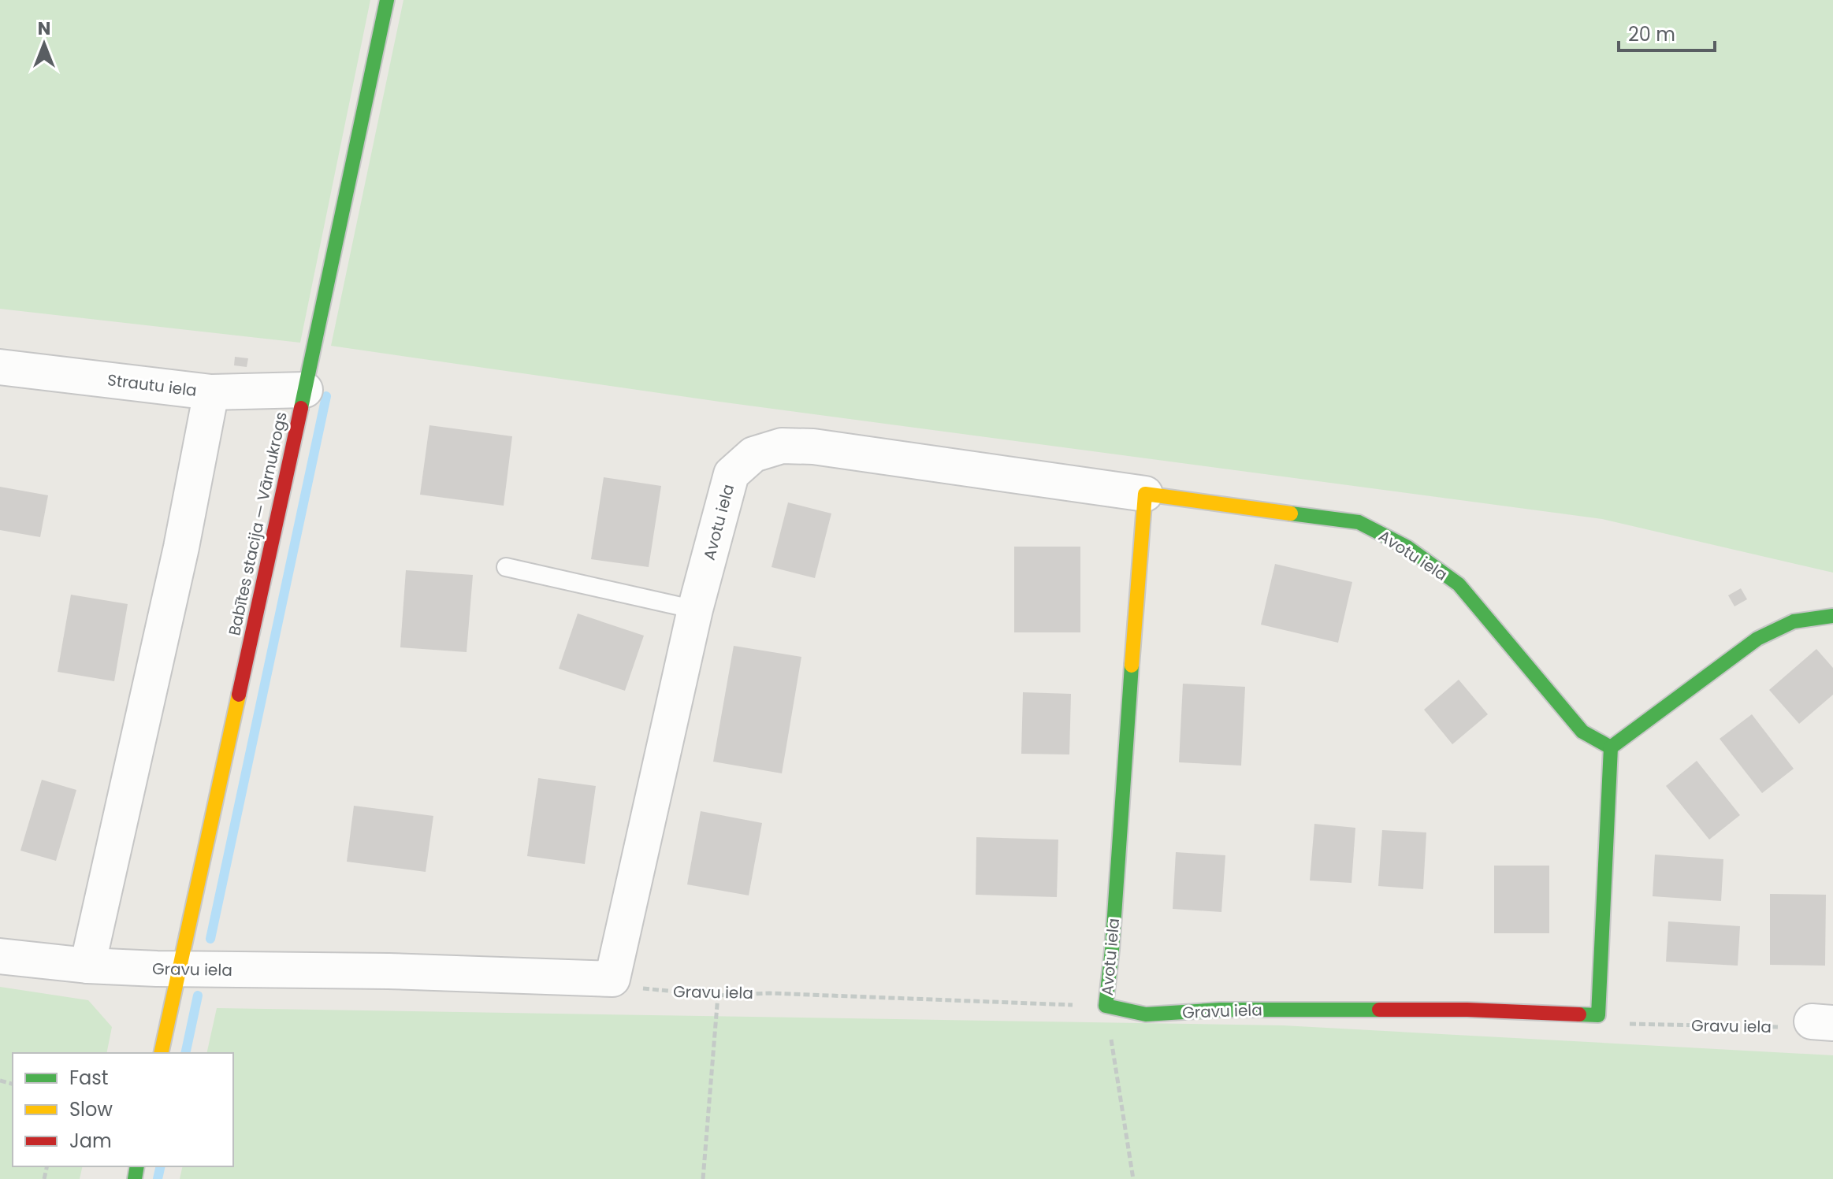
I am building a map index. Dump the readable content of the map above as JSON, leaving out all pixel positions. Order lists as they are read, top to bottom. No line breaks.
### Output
{"streets":{"street":["Strautu iela","Avotu iela","Babītes stacija — Vārnukrogs","Gravu iela"]},"crossings":[["Strautu iela","Babītes stacija — Vārnukrogs"],["Avotu iela","Gravu iela"],["Babītes stacija — Vārnukrogs","Gravu iela"]],"legend":["Fast","Slow","Jam"],"scale_bar":"20 m","north":"top"}
